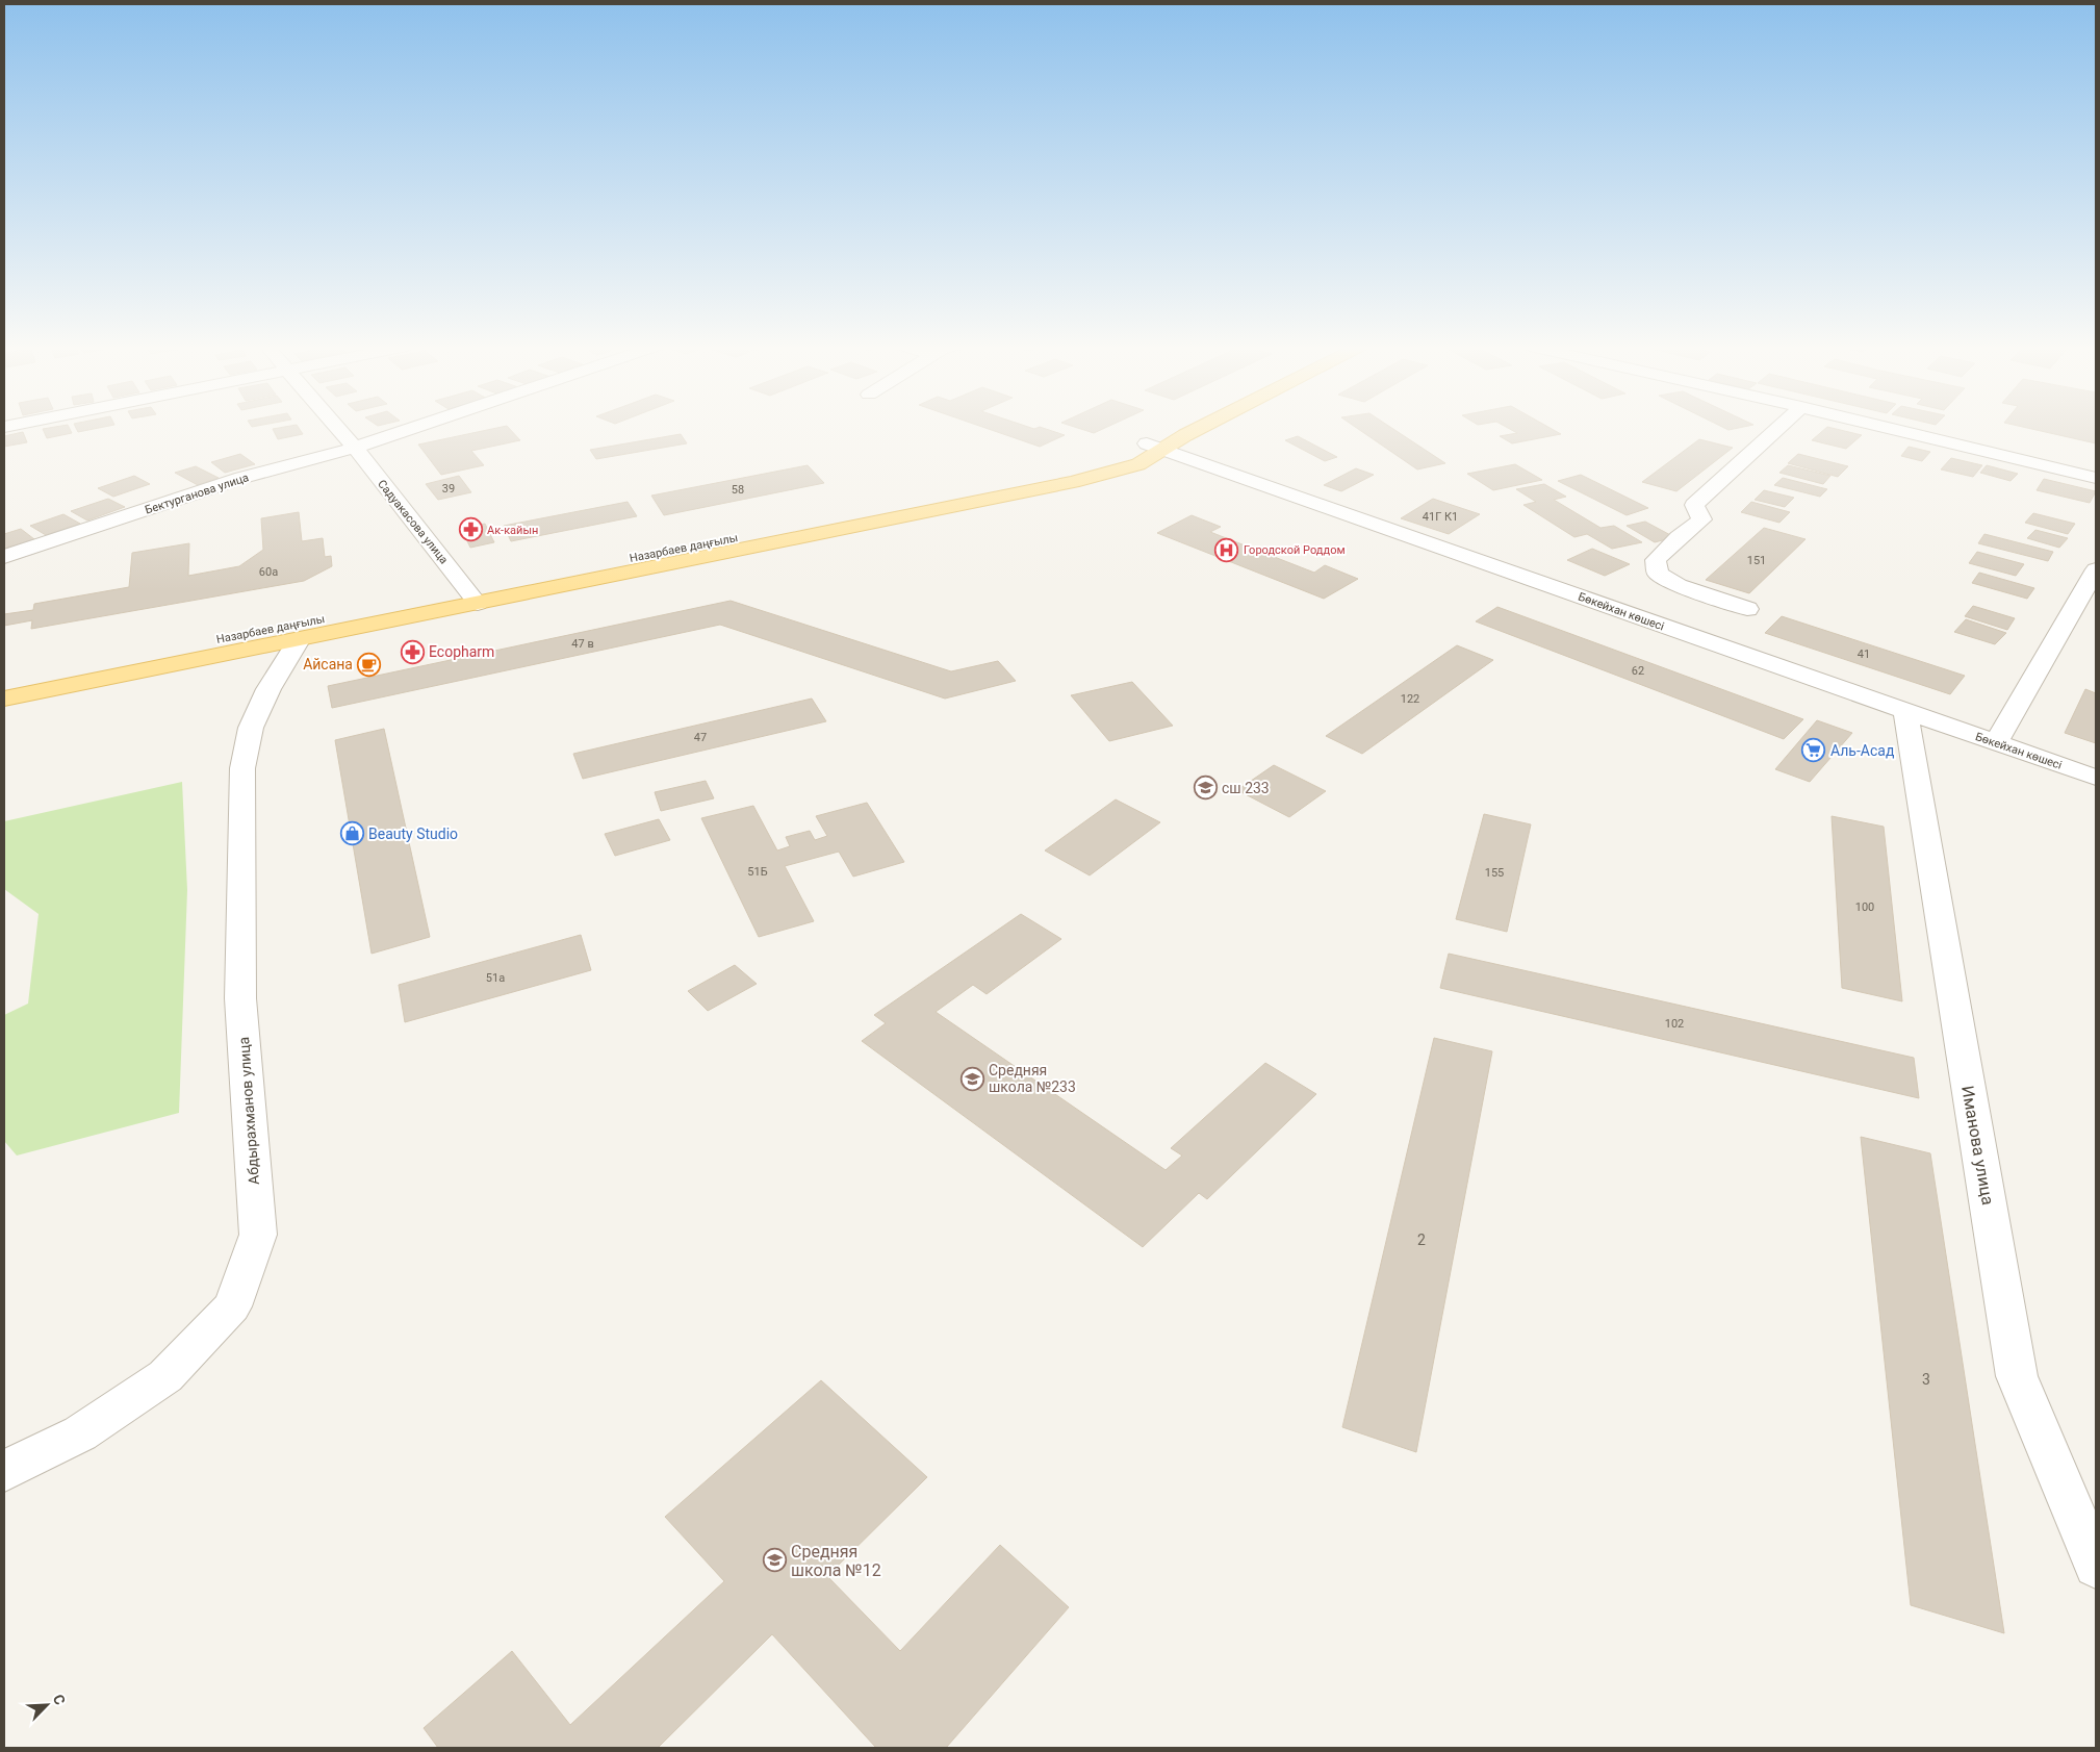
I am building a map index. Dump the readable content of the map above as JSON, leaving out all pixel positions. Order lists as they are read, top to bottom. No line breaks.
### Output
{"streets":{"main road":["Назарбаев даңғылы"],"street":["Бектурганова улица","Садуакасова улица","Бөкейхан көшесі","Абдырахманов улица","Иманова улица"]},"crossings":[["Бектурганова улица","Садуакасова улица"],["Садуакасова улица","Назарбаев даңғылы"],["Назарбаев даңғылы","Бөкейхан көшесі"],["Назарбаев даңғылы","Абдырахманов улица"],["Бөкейхан көшесі","Иманова улица"]],"places":{"pharmacy":["Ак-кайын","Ecopharm"],"hospital":["Городской Роддом"],"cafe":["Айсана"],"supermarket":["Аль-Асад"],"school or university":["сш 233","Средняя школа №233","Средняя школа №12"],"shop":["Beauty Studio"]},"house_numbers":["39","58","41Г К1","151","60а","47 в","41","62","122","47","51Б","155","100","51а","102","2","3"],"north":"top right"}
